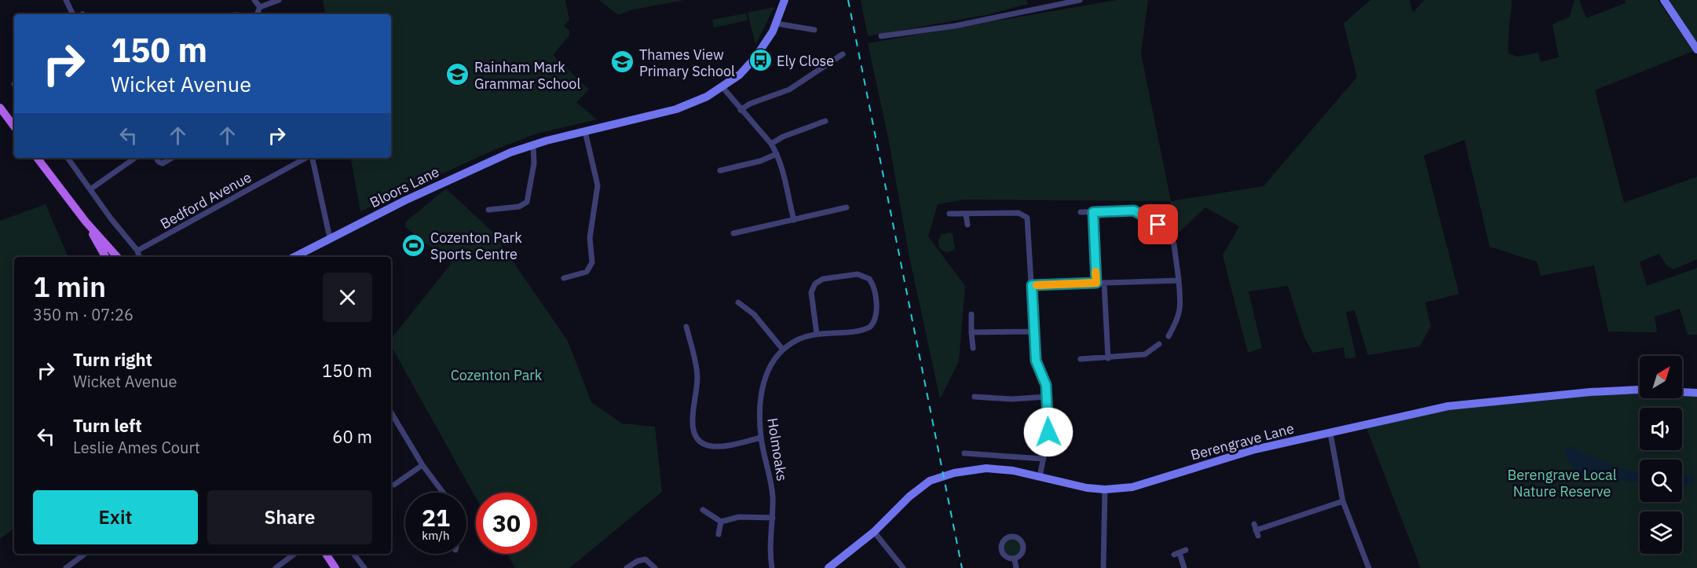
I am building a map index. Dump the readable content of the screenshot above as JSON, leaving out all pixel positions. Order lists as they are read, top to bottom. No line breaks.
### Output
{"streets":{"street":["Bloors Lane","Bedford Avenue","Berengrave Lane","Holmoaks"]},"parks":["Cozenton Park","Berengrave Local Nature Reserve"],"places":{"bus stop":["Ely Close"],"school or university":["Thames View Primary School","Rainham Mark Grammar School"],"sports":["Cozenton Park Sports Centre"]},"north":"top right","page":{"turn":["150 m","Wicket Avenue"],"heading":["1 min","350 m · 07:26"],"list":[{"name":"Turn right","note":"Wicket Avenue","value":"150 m"},{"name":"Turn left","note":"Leslie Ames Court","value":"60 m"}],"buttons":["Exit","Share"],"speed":"21 km/h","limit":"30"}}
